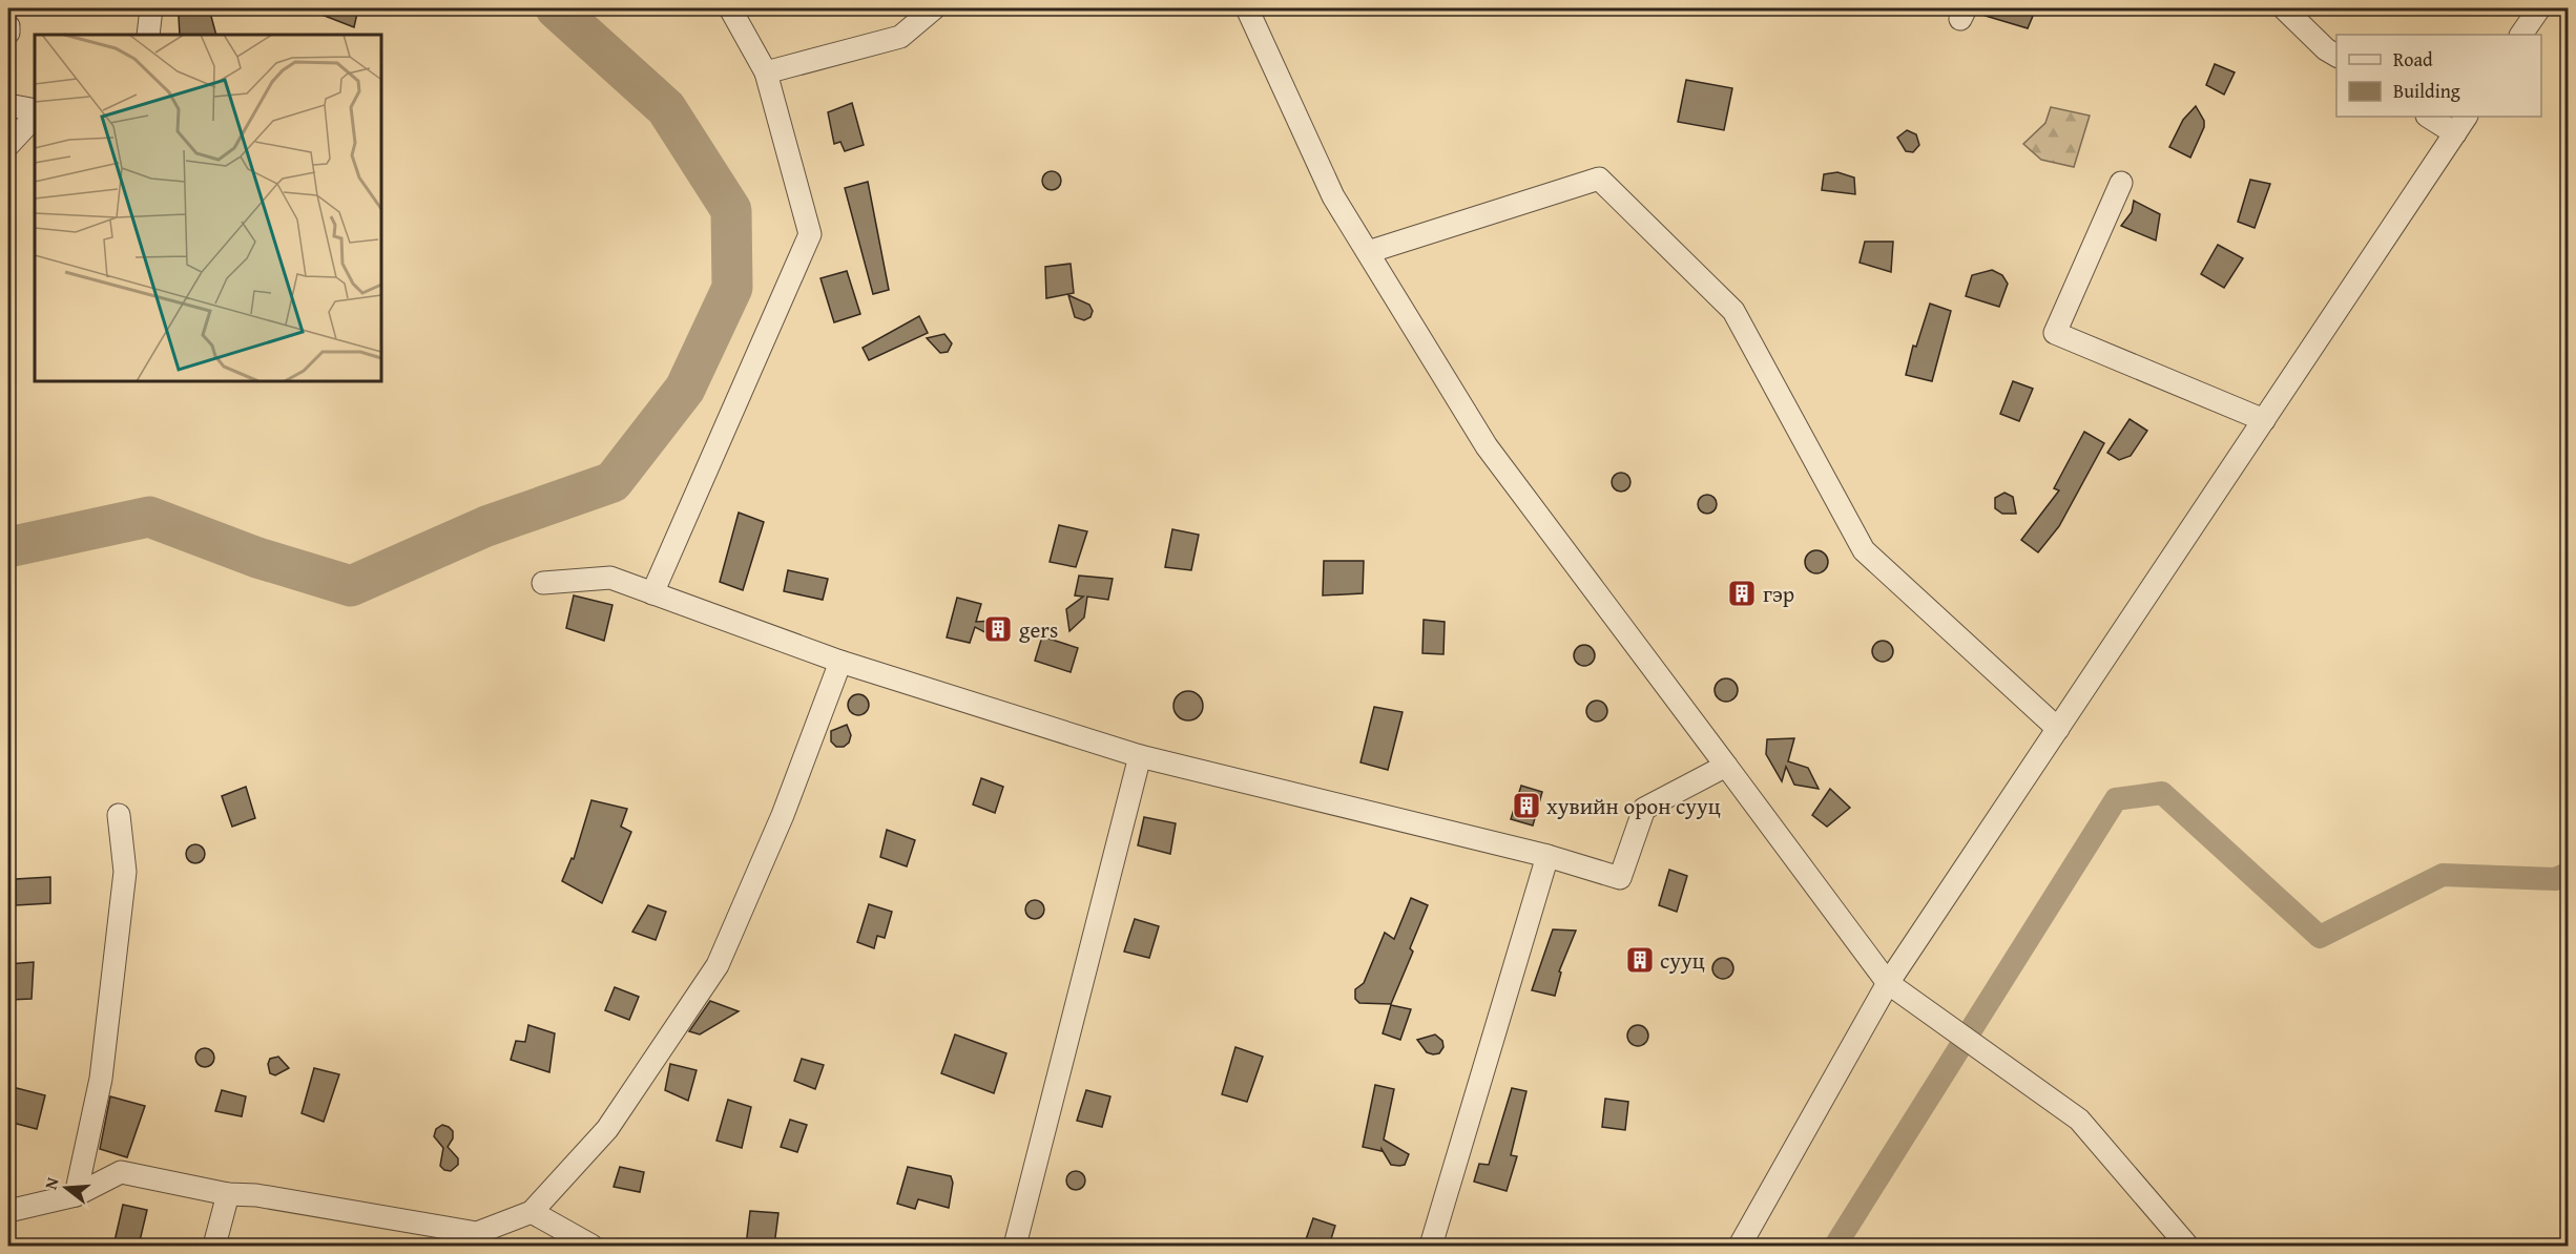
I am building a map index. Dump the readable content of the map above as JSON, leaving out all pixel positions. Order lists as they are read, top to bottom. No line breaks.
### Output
{"places":{"building":["гэр","gers","хувийн орон сууц","сууц"]},"legend":["Road","Building"],"north":"left"}
